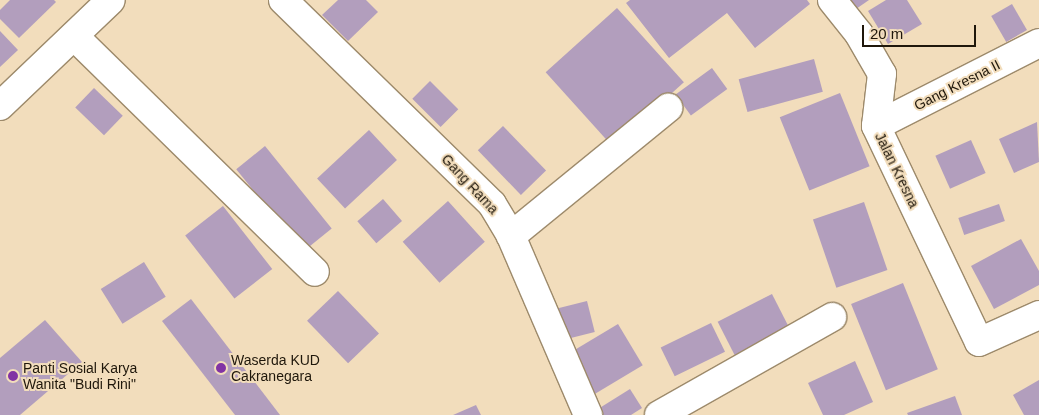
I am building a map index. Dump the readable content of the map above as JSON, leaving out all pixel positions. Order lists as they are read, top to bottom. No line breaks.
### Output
{"streets":{"street":["Gang Kresna II","Jalan Kresna","Gang Rama"]},"crossings":[["Gang Kresna II","Jalan Kresna"]],"places":["Waserda KUD Cakranegara","Panti Sosial Karya Wanita \"Budi Rini\""],"scale_bar":"20 m"}
